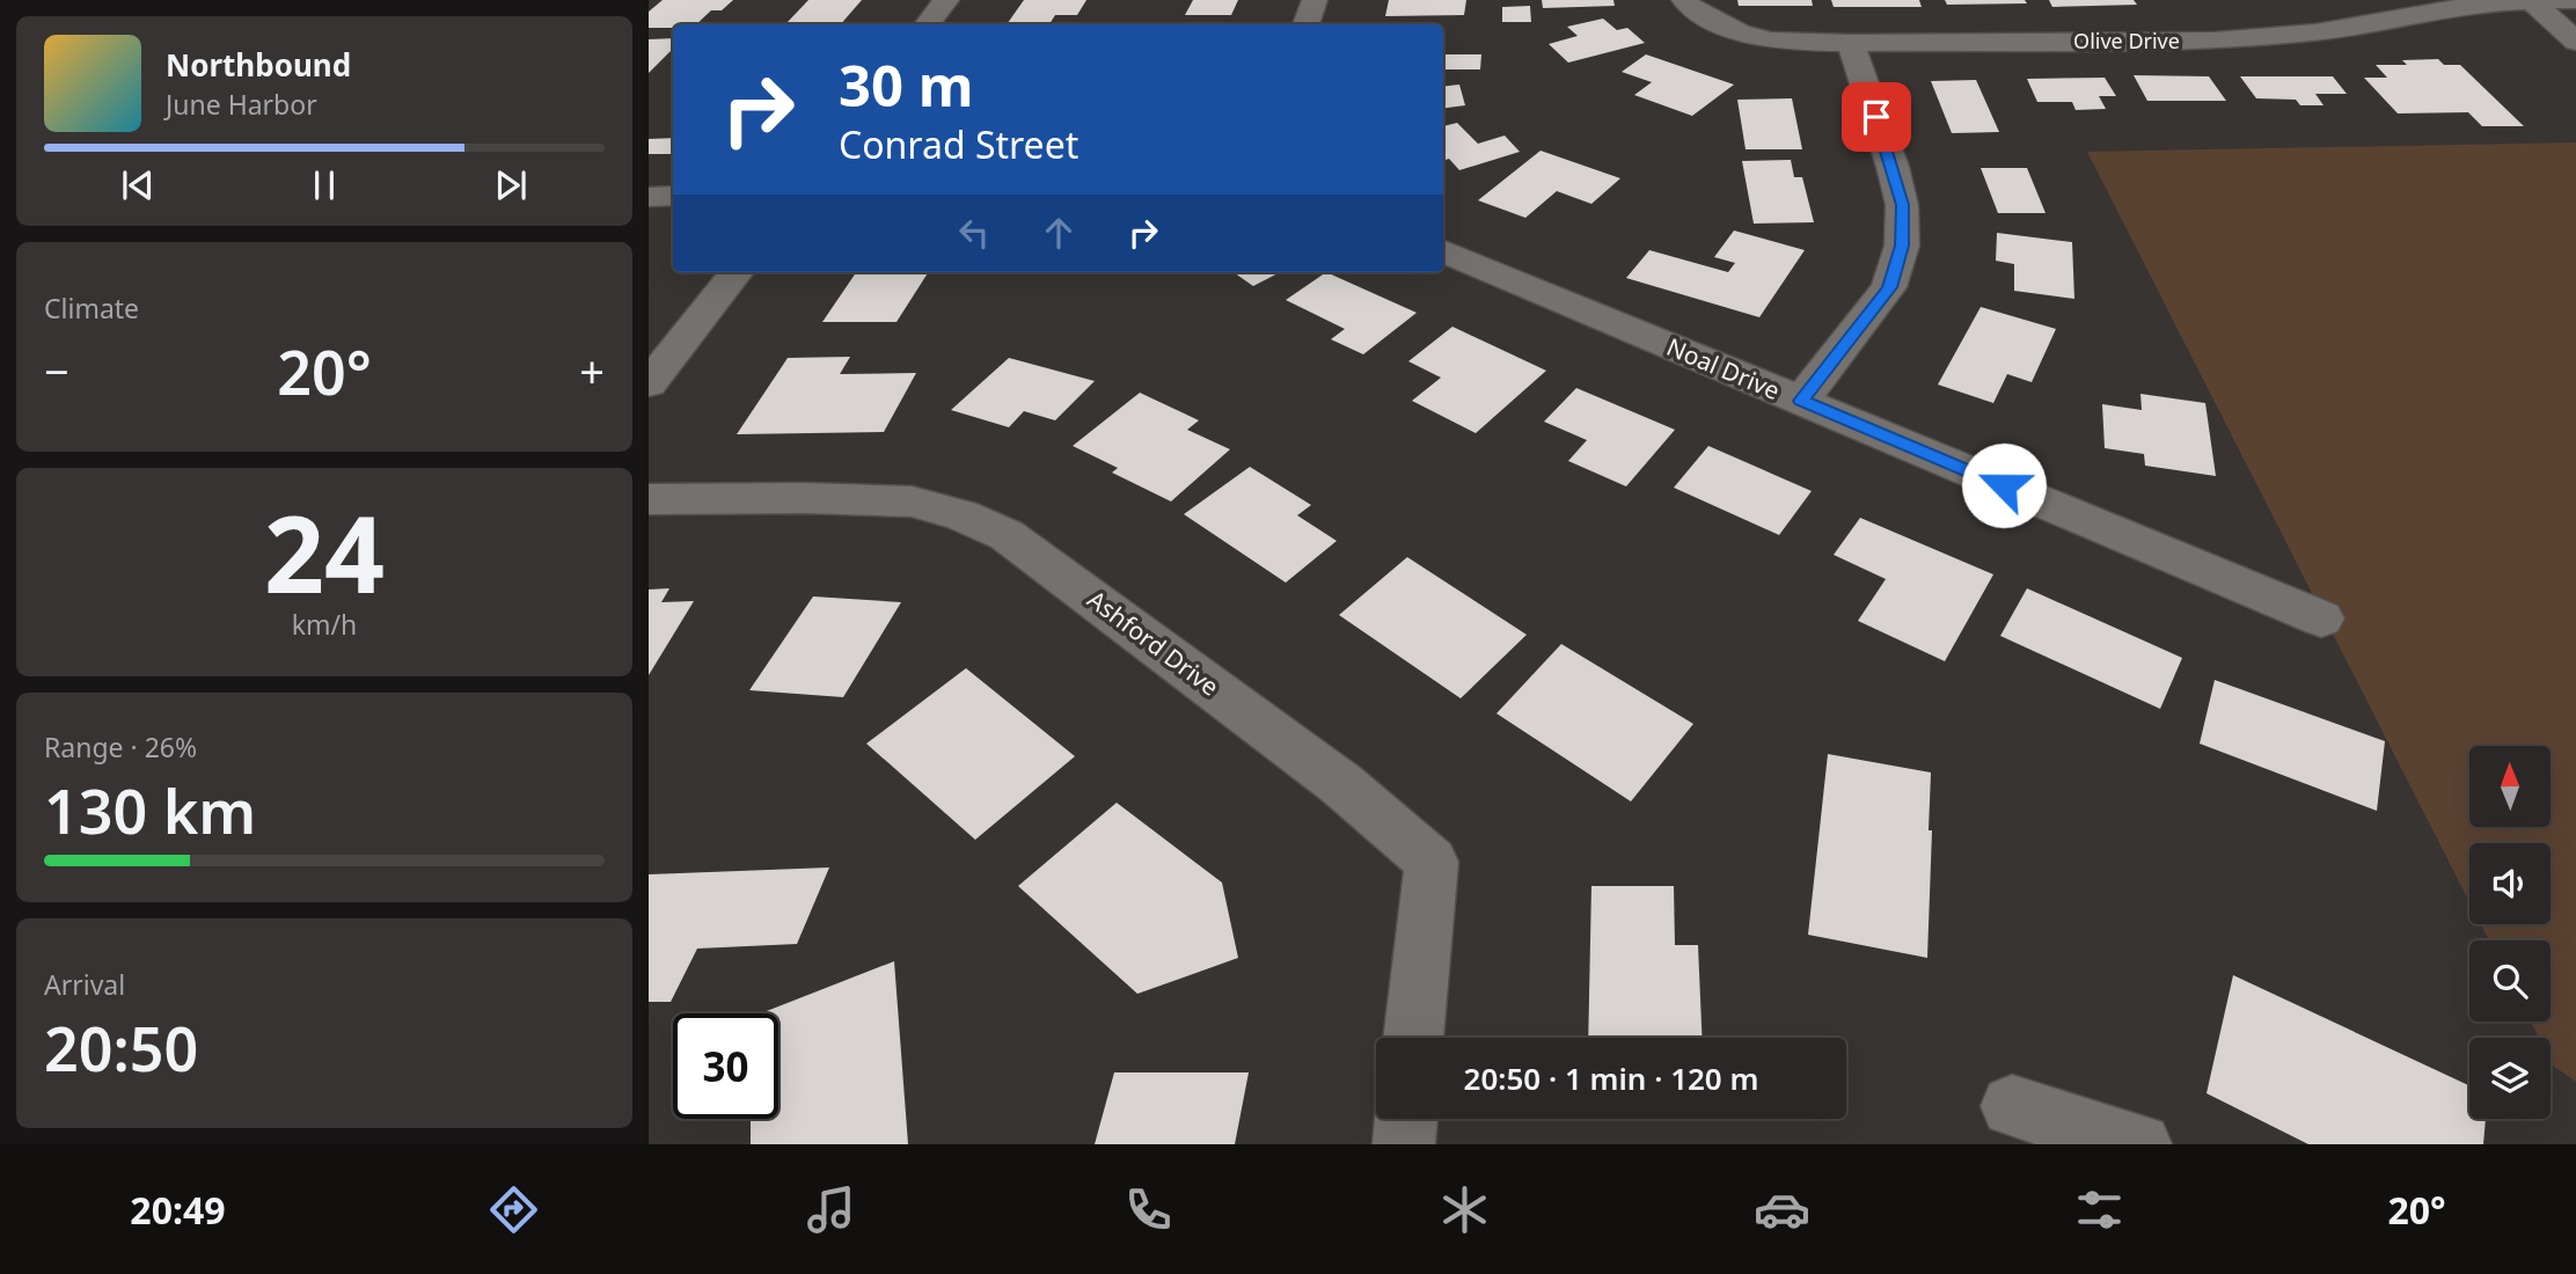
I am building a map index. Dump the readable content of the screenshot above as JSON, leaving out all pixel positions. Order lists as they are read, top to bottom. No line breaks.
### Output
{"streets":{"street":["Olive Drive","Noal Drive","Ashford Drive"]},"north":"top","page":{"turn":["30 m","Conrad Street"],"song":["Northbound","June Harbor"],"tile":["Climate",["24","km/h"],["Range · 26%","130 km"],["Arrival","20:50"]],"heat":["−","20°","+"],"limit":"30","trip":"20:50 · 1 min · 120 m","tabs":["20:49","20°"]}}
